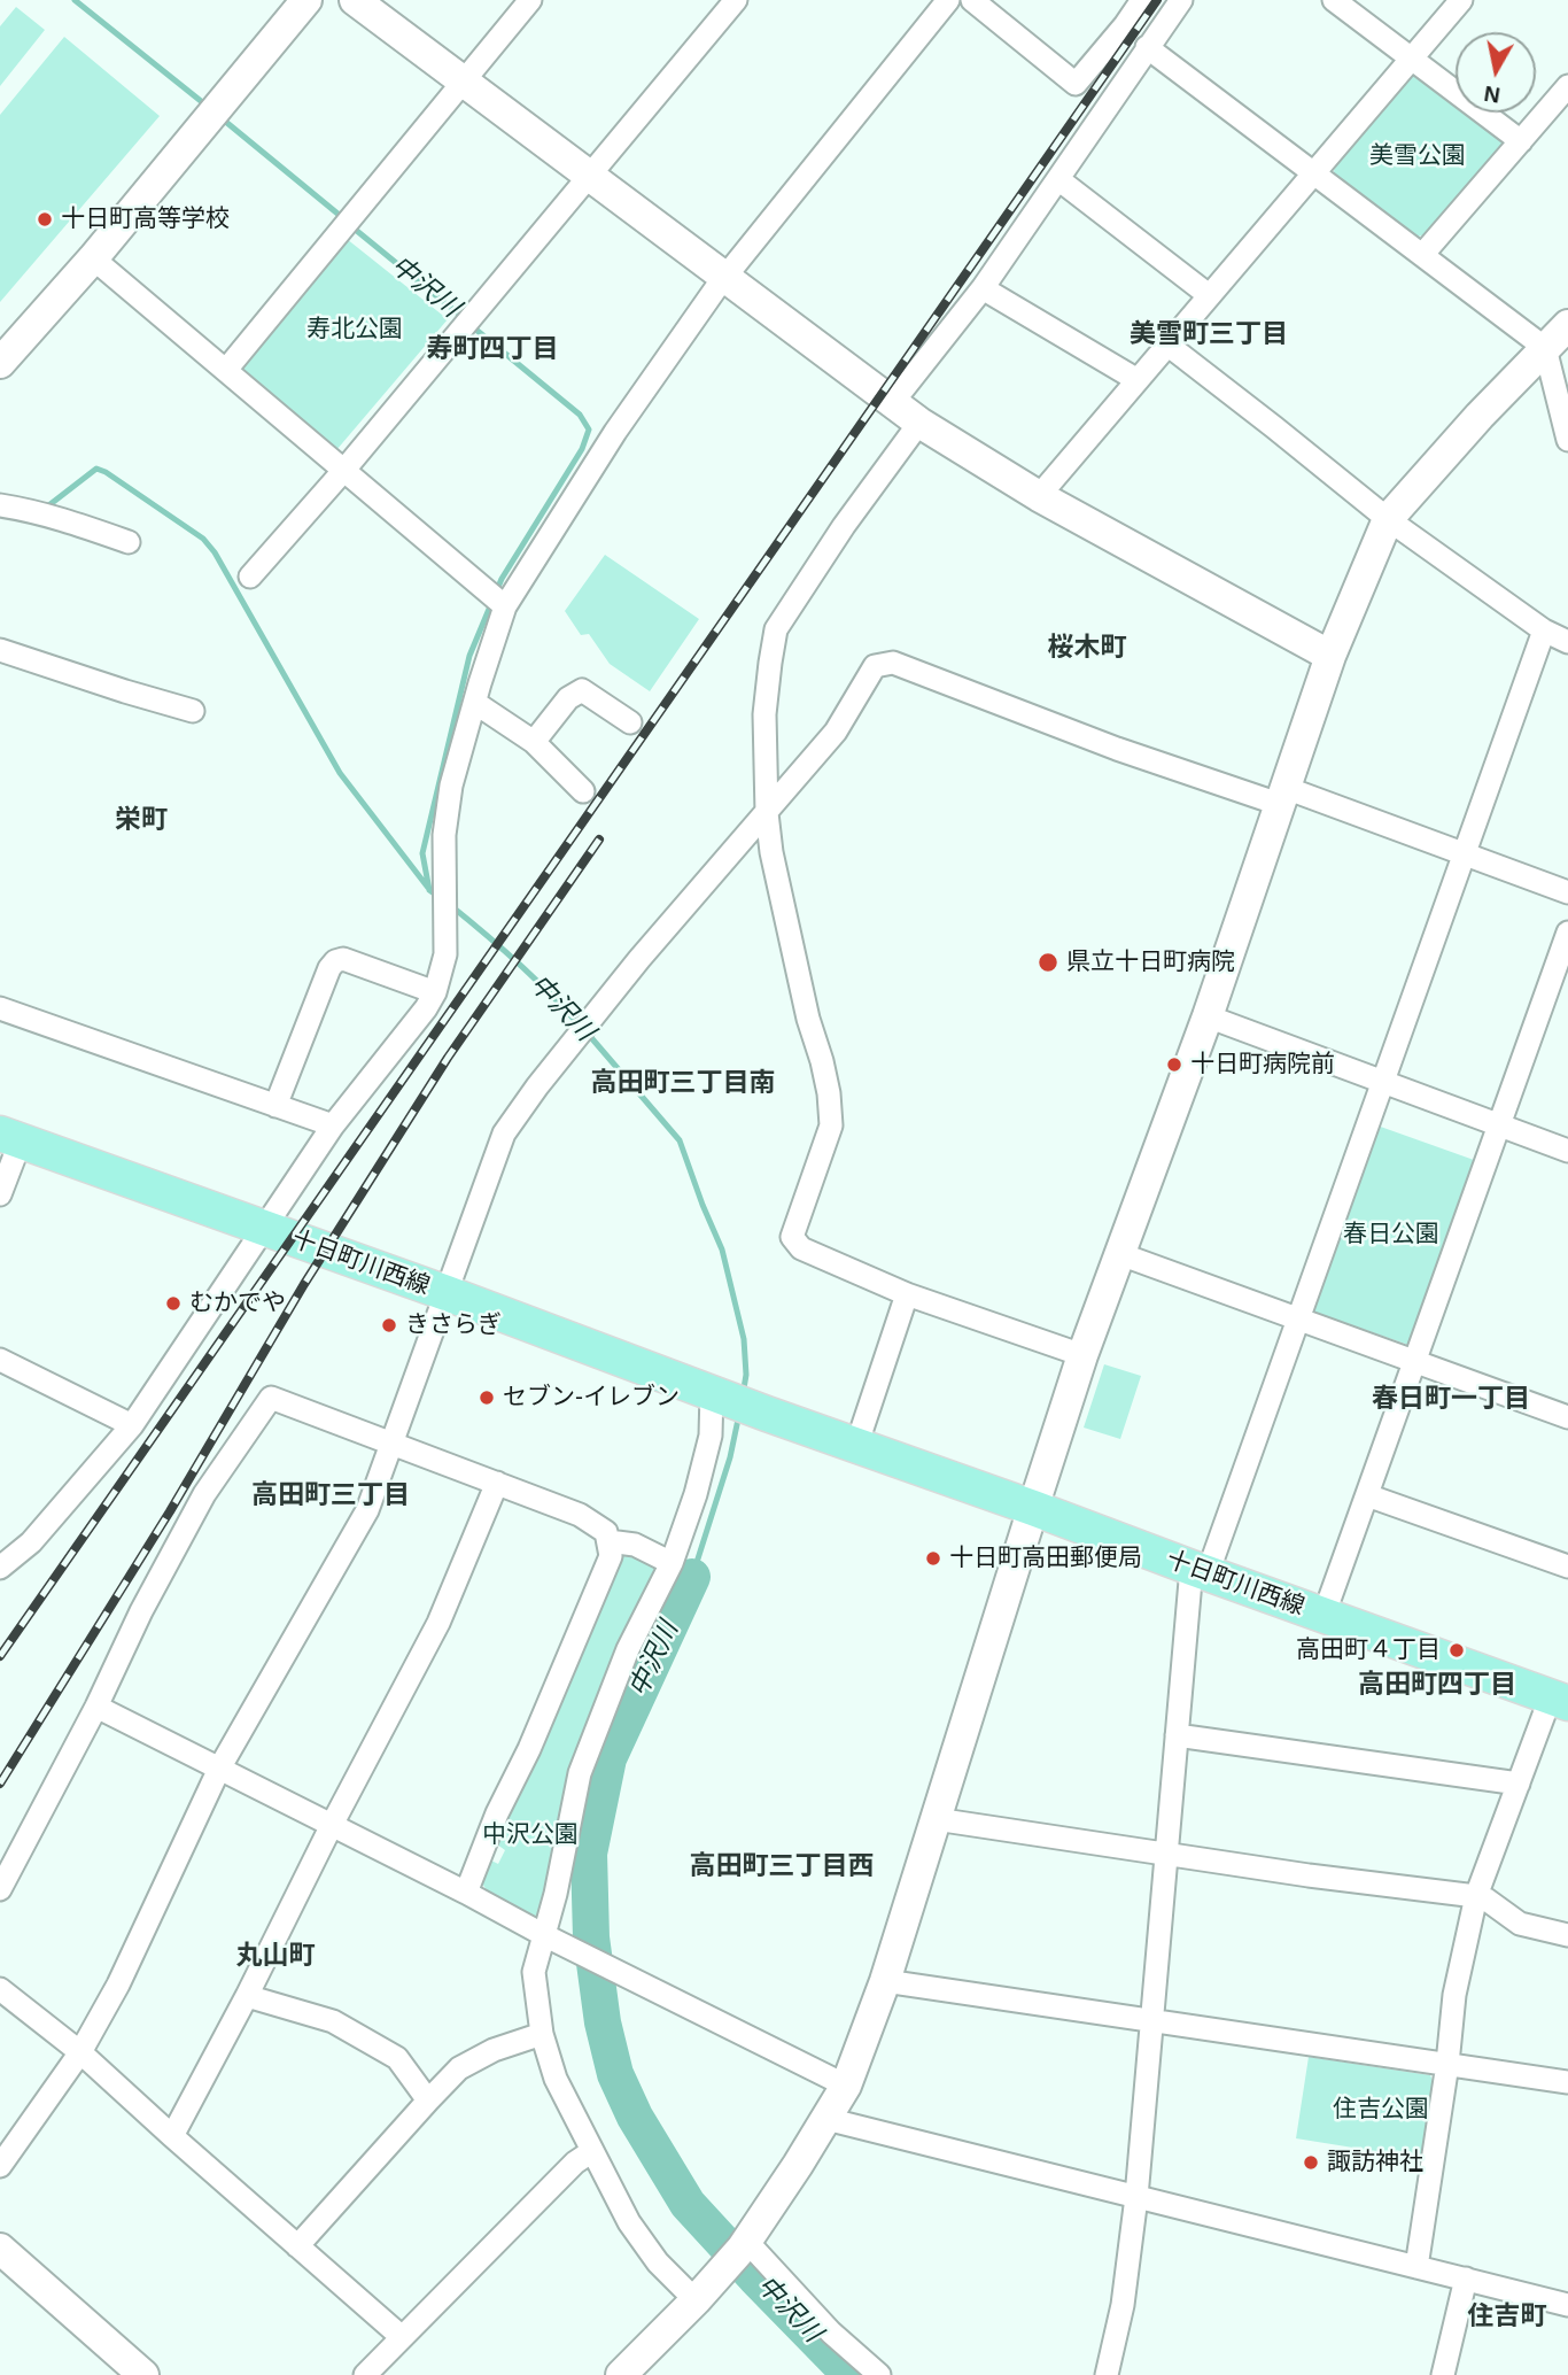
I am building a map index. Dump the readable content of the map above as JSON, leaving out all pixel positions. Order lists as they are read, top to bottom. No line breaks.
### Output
{"streets":{"main road":["十日町川西線"]},"districts":["美雪町三丁目","寿町四丁目","桜木町","栄町","高田町三丁目南","春日町一丁目","高田町三丁目","高田町四丁目","高田町三丁目西","丸山町","住吉町"],"water":["中沢川"],"parks":["美雪公園","寿北公園","春日公園","中沢公園","住吉公園"],"places":["十日町高等学校","県立十日町病院","十日町病院前","むかでや","きさらぎ","セブン-イレブン","十日町高田郵便局","高田町４丁目","諏訪神社"],"north":"bottom"}
